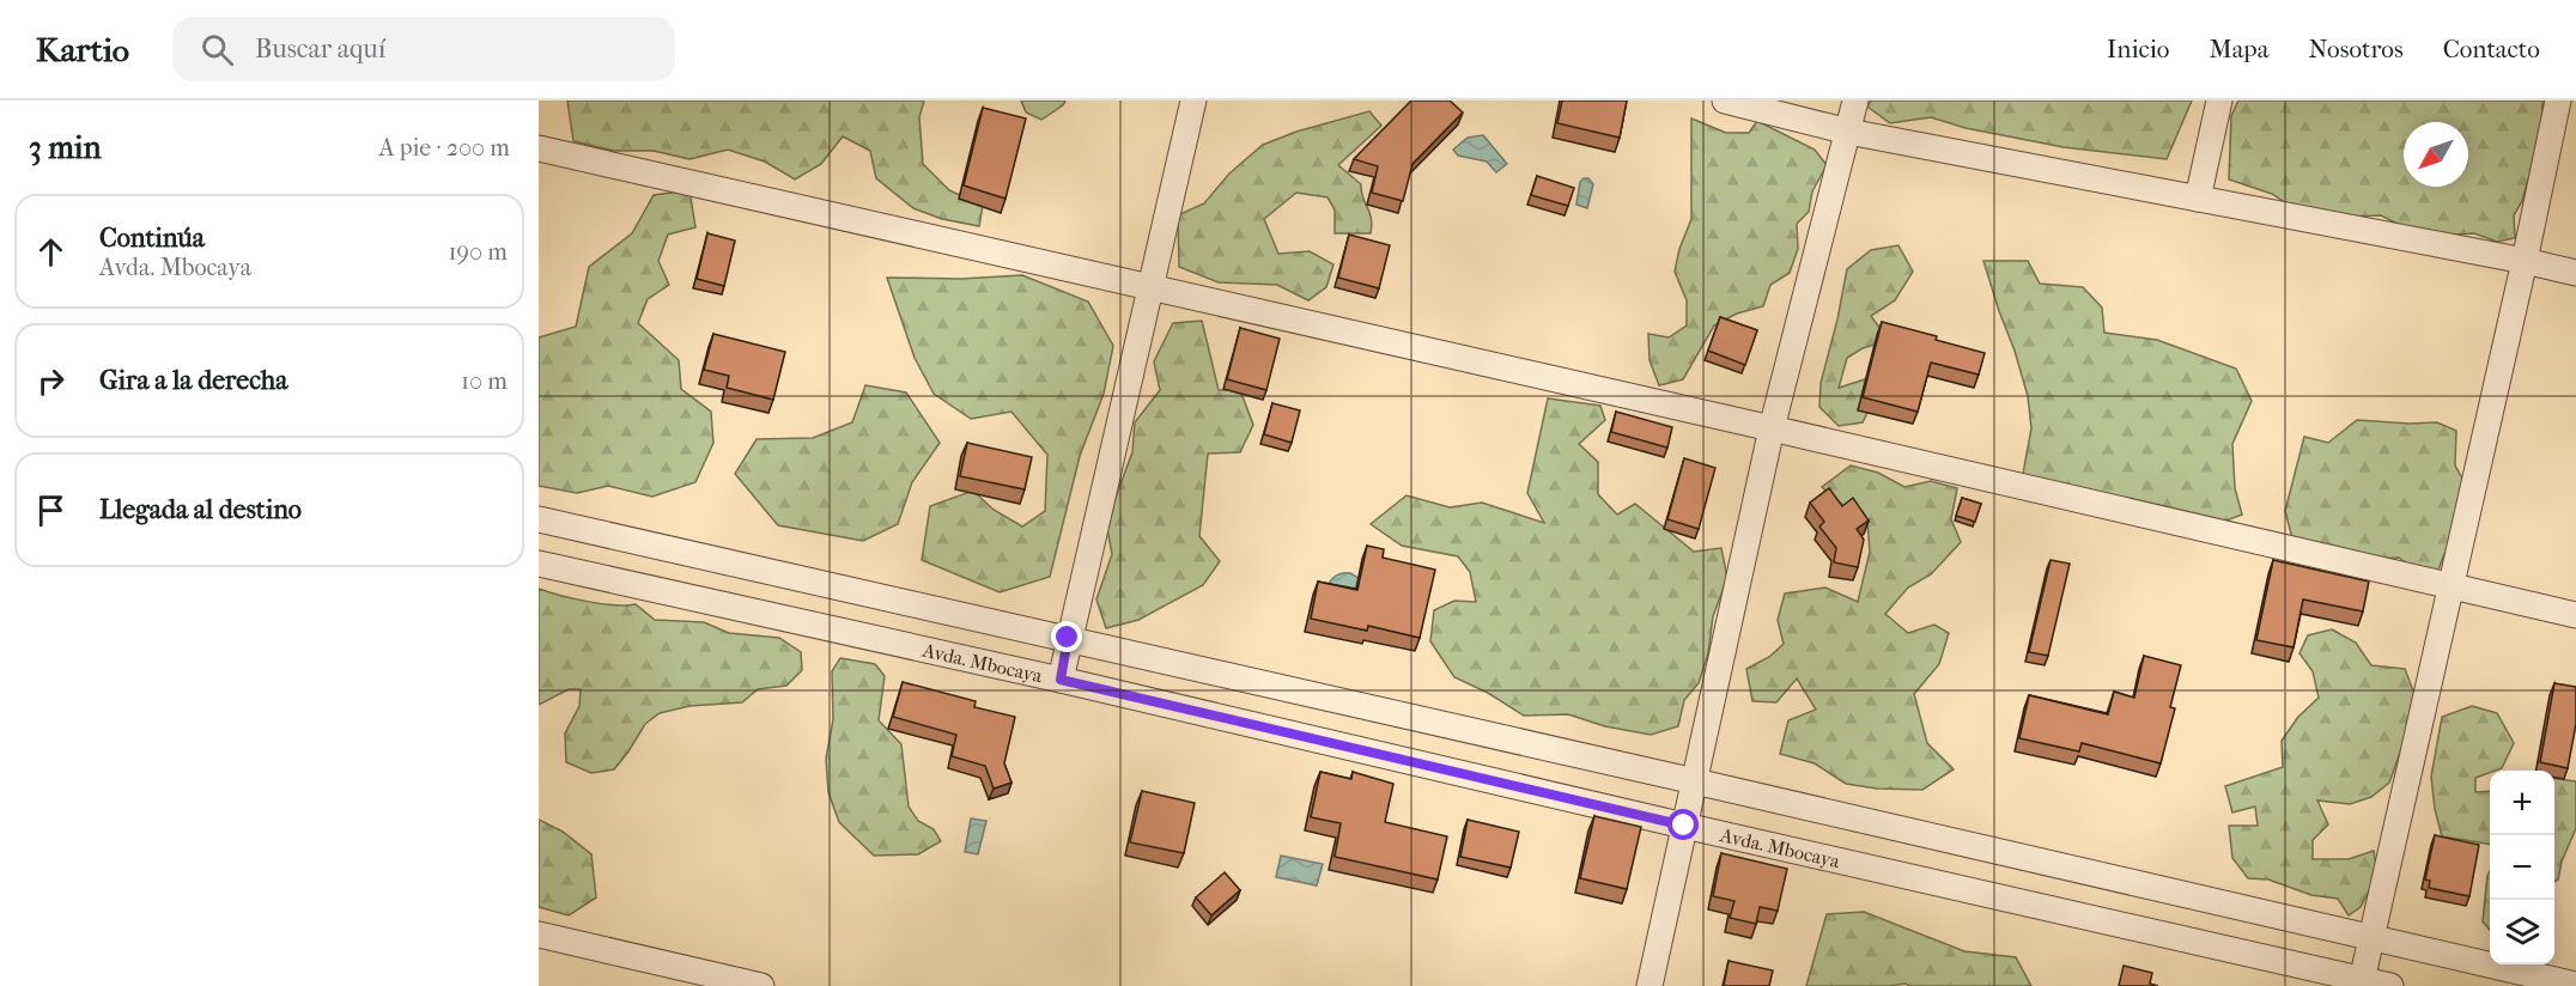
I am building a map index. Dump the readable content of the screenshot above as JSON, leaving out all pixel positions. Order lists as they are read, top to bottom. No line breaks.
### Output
{"streets":{"street":["Avda. Mbocaya"]},"north":"bottom left","page":{"header":"Kartio","search":"Buscar aquí","nav":["Inicio","Mapa","Nosotros","Contacto"],"heading":["3 min","A pie · 200 m"],"list":[["Continúa","Avda. Mbocaya","190 m"],["Gira a la derecha","10 m"],"Llegada al destino"],"map_buttons":["+","−"]}}
